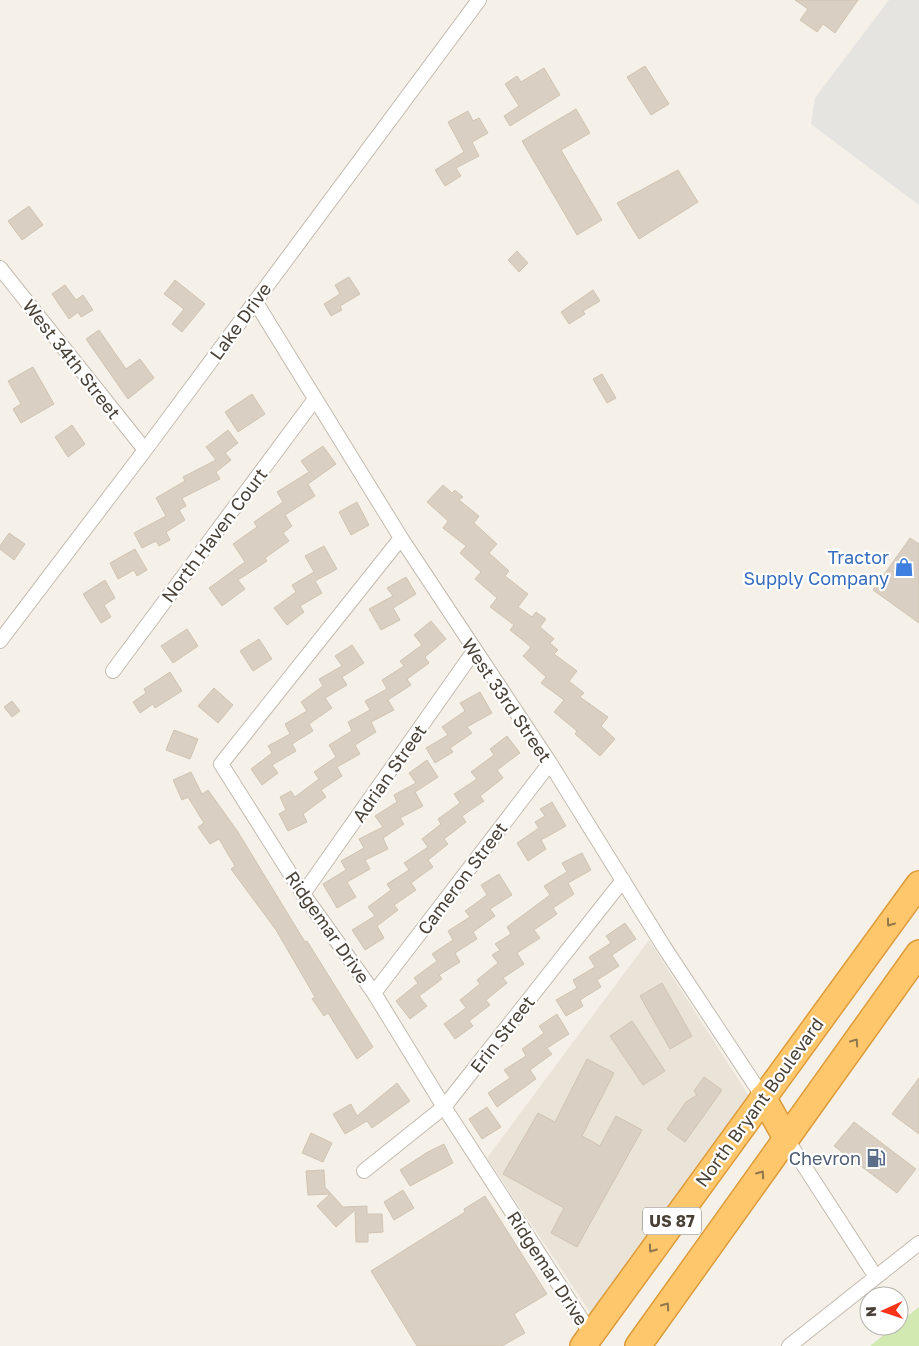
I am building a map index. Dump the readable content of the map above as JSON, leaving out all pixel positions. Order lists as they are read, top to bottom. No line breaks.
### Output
{"streets":{"highway":["North Bryant Boulevard","US 87"],"street":["Lake Drive","West 34th Street","North Haven Court","West 33rd Street","Adrian Street","Cameron Street","Ridgemar Drive","Erin Street"]},"crossings":[["Lake Drive","West 34th Street"],["Lake Drive","West 33rd Street"],["North Haven Court","West 33rd Street"],["West 33rd Street","Adrian Street"],["West 33rd Street","Cameron Street"],["West 33rd Street","Ridgemar Drive"],["West 33rd Street","Erin Street"],["West 33rd Street","North Bryant Boulevard"],["Adrian Street","Ridgemar Drive"],["Cameron Street","Ridgemar Drive"],["Ridgemar Drive","Erin Street"],["Ridgemar Drive","North Bryant Boulevard"]],"places":{"shop":["Tractor Supply Company"],"fuel station":["Chevron"]},"north":"left"}
